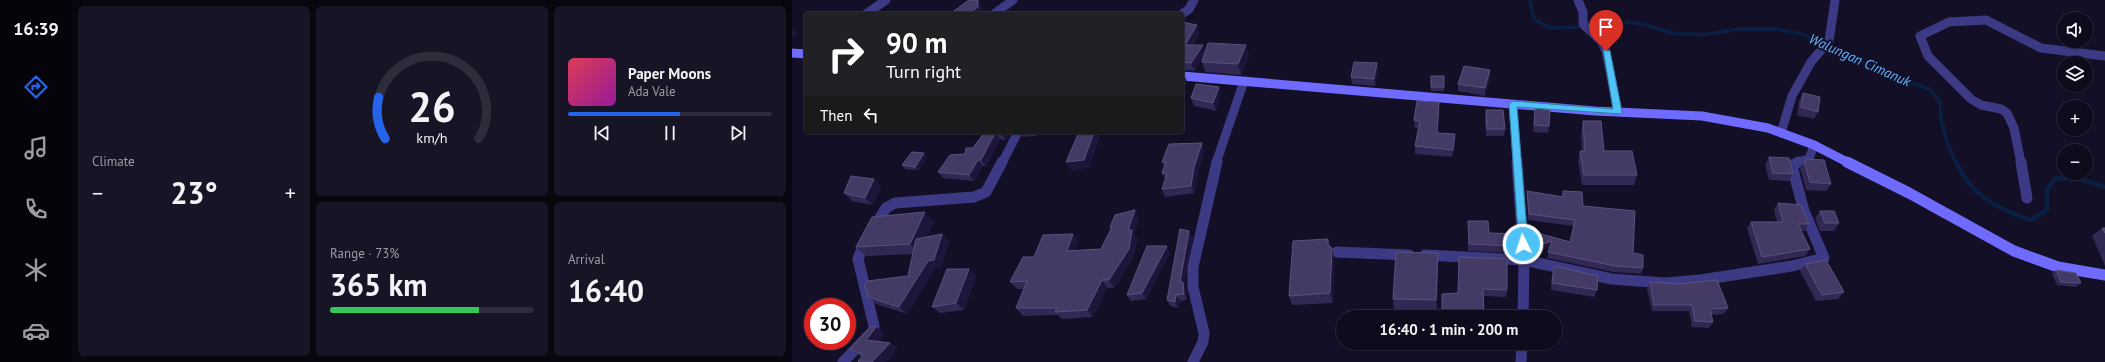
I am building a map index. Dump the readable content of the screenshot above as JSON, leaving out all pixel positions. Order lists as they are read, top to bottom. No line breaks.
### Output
{"water":["Walungan Cimanuk"],"page":{"tabs":"16:39","tile":["Climate",["Range · 73%","365 km"],["Arrival","16:40"]],"map_buttons":["+","−"],"turn":["90 m","Turn right"],"song":["Paper Moons","Ada Vale"],"then":"Then","heat":["−","23°","+"],"limit":"30","trip":"16:40 · 1 min · 200 m","gauge":["26","km/h"]}}
